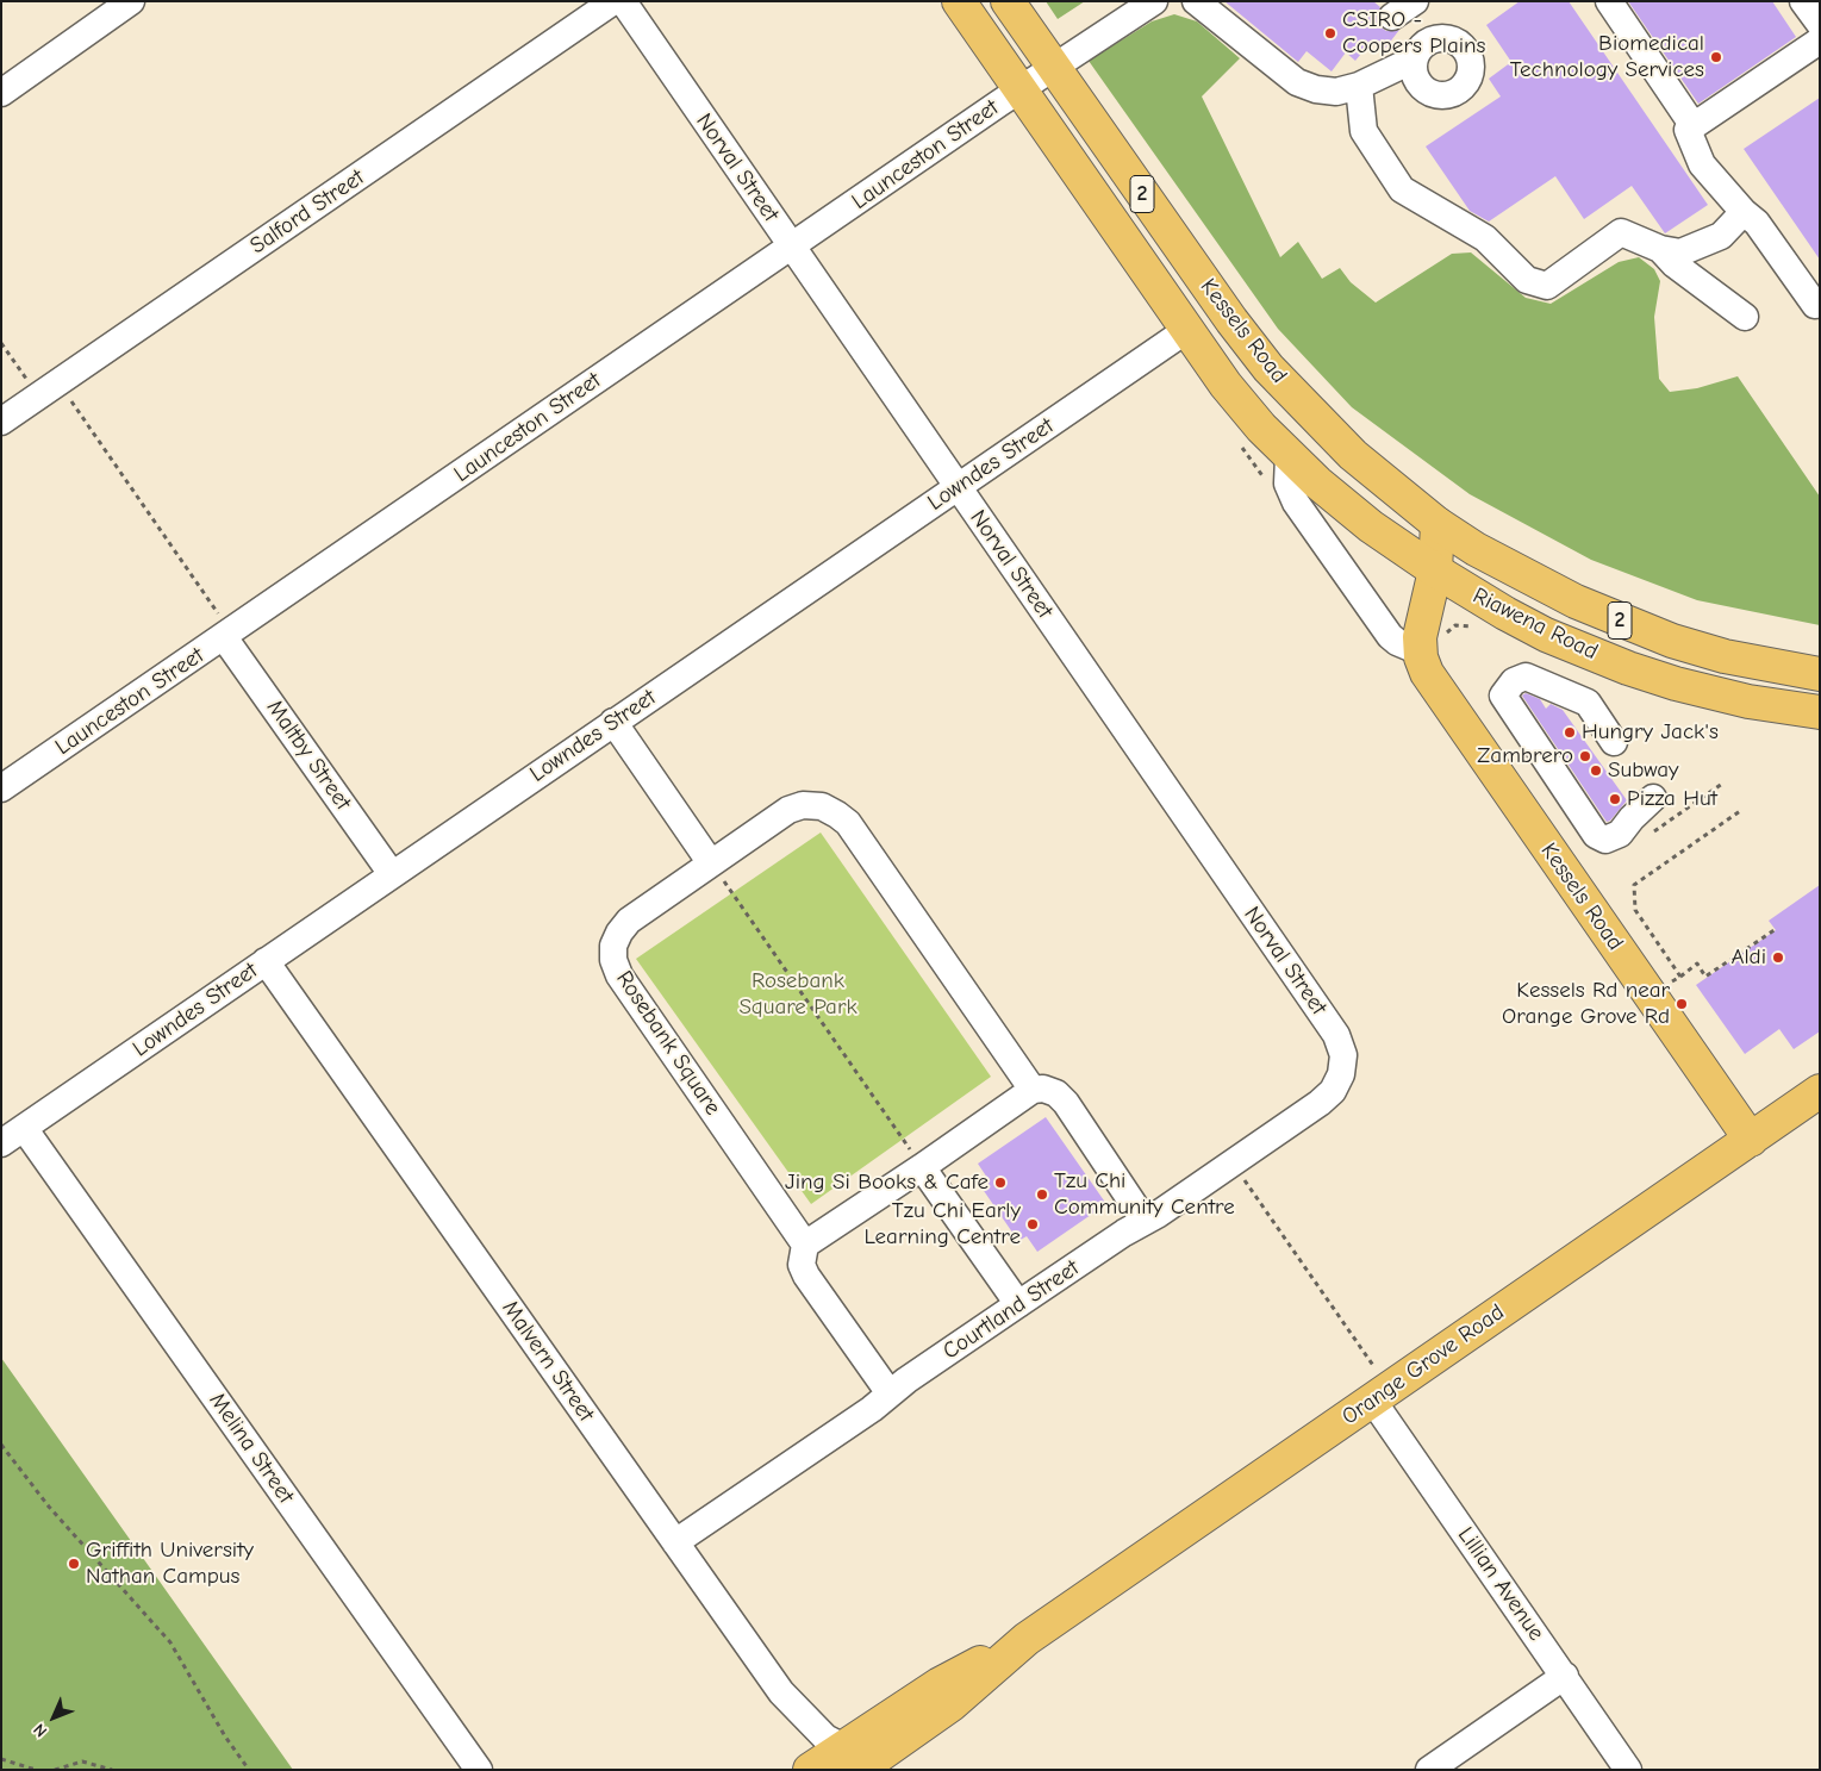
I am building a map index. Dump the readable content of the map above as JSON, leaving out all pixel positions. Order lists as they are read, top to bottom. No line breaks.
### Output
{"streets":{"main road":["2","Kessels Road","Riawena Road","Orange Grove Road"],"street":["Launceston Street","Norval Street","Salford Street","Lowndes Street","Maltby Street","Rosebank Square","Courtland Street","Malvern Street","Melina Street","Lillian Avenue"]},"crossings":[["Launceston Street","Norval Street"],["Launceston Street","Kessels Road"],["Launceston Street","Maltby Street"],["Norval Street","Lowndes Street"],["Norval Street","Courtland Street"],["Kessels Road","Lowndes Street"],["Kessels Road","Riawena Road"],["Kessels Road","Orange Grove Road"],["Lowndes Street","Maltby Street"],["Lowndes Street","Malvern Street"],["Lowndes Street","Melina Street"],["Courtland Street","Malvern Street"],["Malvern Street","Orange Grove Road"],["Orange Grove Road","Lillian Avenue"]],"parks":["Rosebank Square Park"],"places":["CSIRO - Coopers Plains","Biomedical Technology Services","Hungry Jack's","Zambrero","Subway","Pizza Hut","Aldi","Kessels Rd near Orange Grove Rd","Jing Si Books & Cafe","Tzu Chi Community Centre","Tzu Chi Early Learning Centre","Griffith University Nathan Campus"],"north":"bottom left"}
